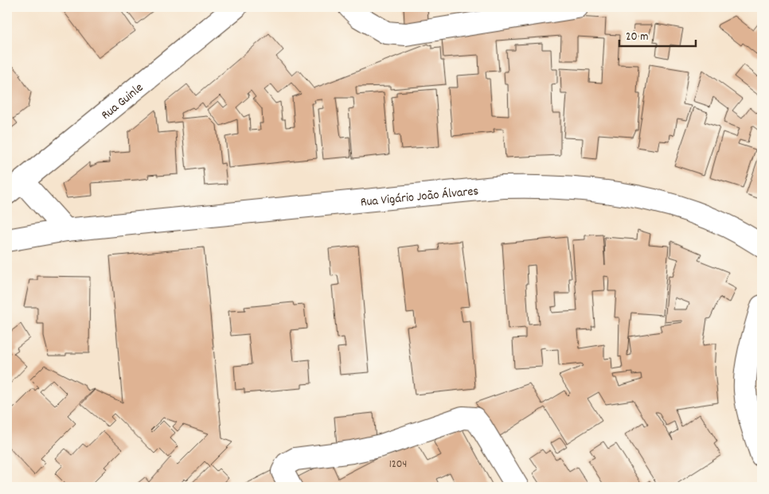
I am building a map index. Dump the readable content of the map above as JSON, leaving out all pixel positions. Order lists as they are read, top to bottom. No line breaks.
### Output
{"streets":{"street":["Rua Guinle","Rua Vigário João Álvares"]},"house_numbers":["1204"],"scale_bar":"20 m"}
